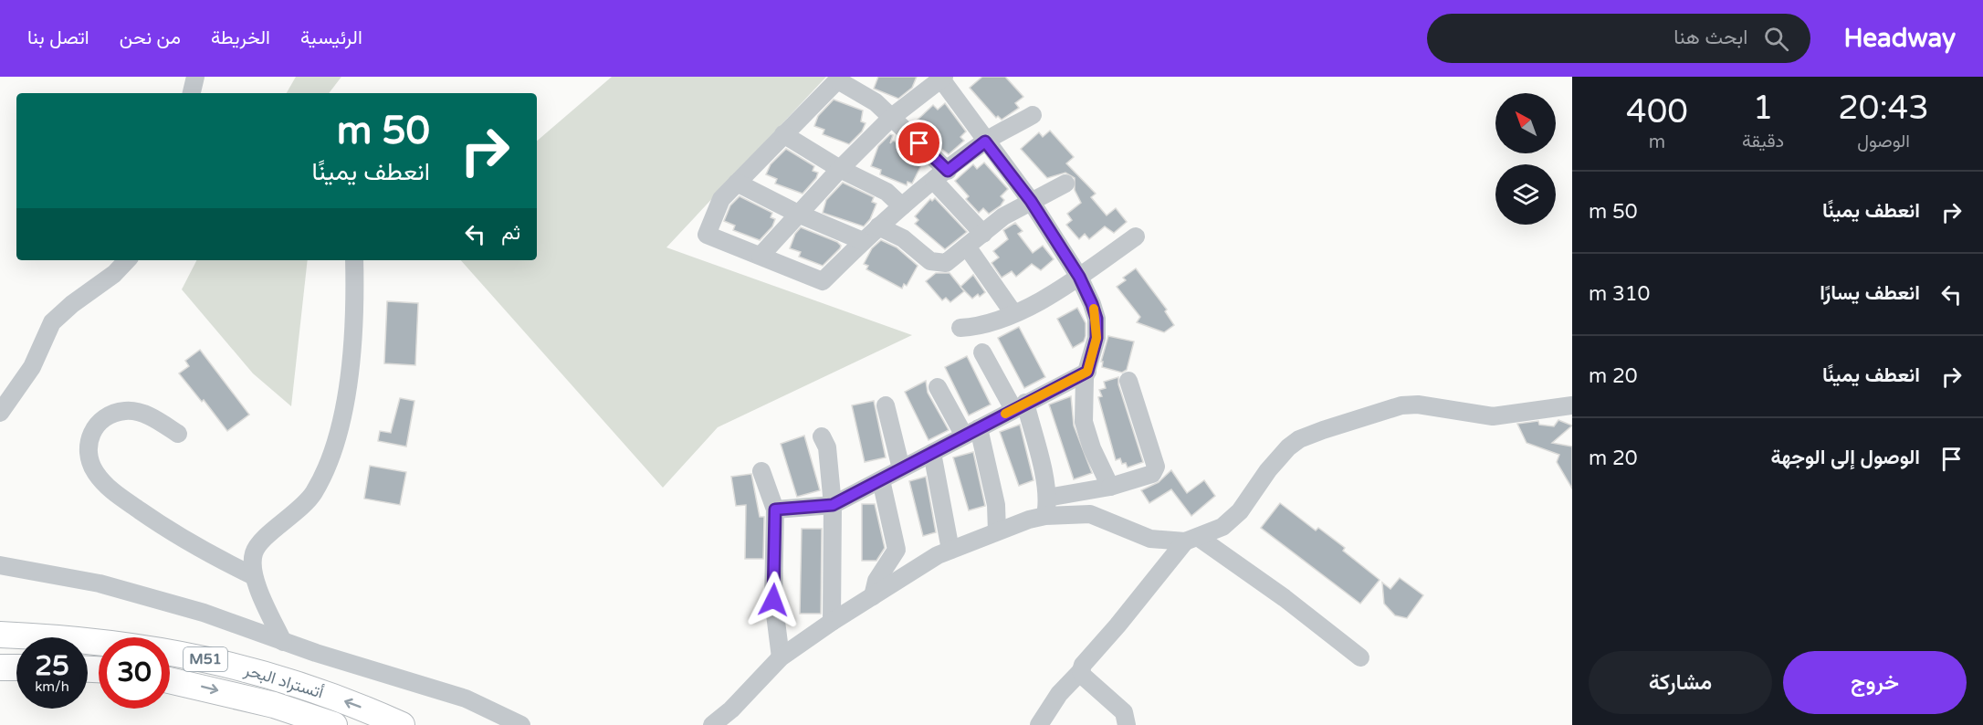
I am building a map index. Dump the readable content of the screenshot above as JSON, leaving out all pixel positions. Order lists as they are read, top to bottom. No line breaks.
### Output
{"streets":{"highway":["M51","أتستراد البحر"]},"north":"top left","page":{"header":"Headway","search":"ابحث هنا","nav":["الرئيسية","الخريطة","من نحن","اتصل بنا"],"eta":["20:43","الوصول","1","دقيقة","400","m"],"turn":["50 m","انعطف يمينًا"],"list":[{"name":"انعطف يمينًا","value":"50 m"},{"name":"انعطف يسارًا","value":"310 m"},{"name":"انعطف يمينًا","value":"20 m"},{"name":"الوصول إلى الوجهة","value":"20 m"}],"then":"ثم","speed":"25 km/h","limit":"30","buttons":["خروج","مشاركة"]}}
